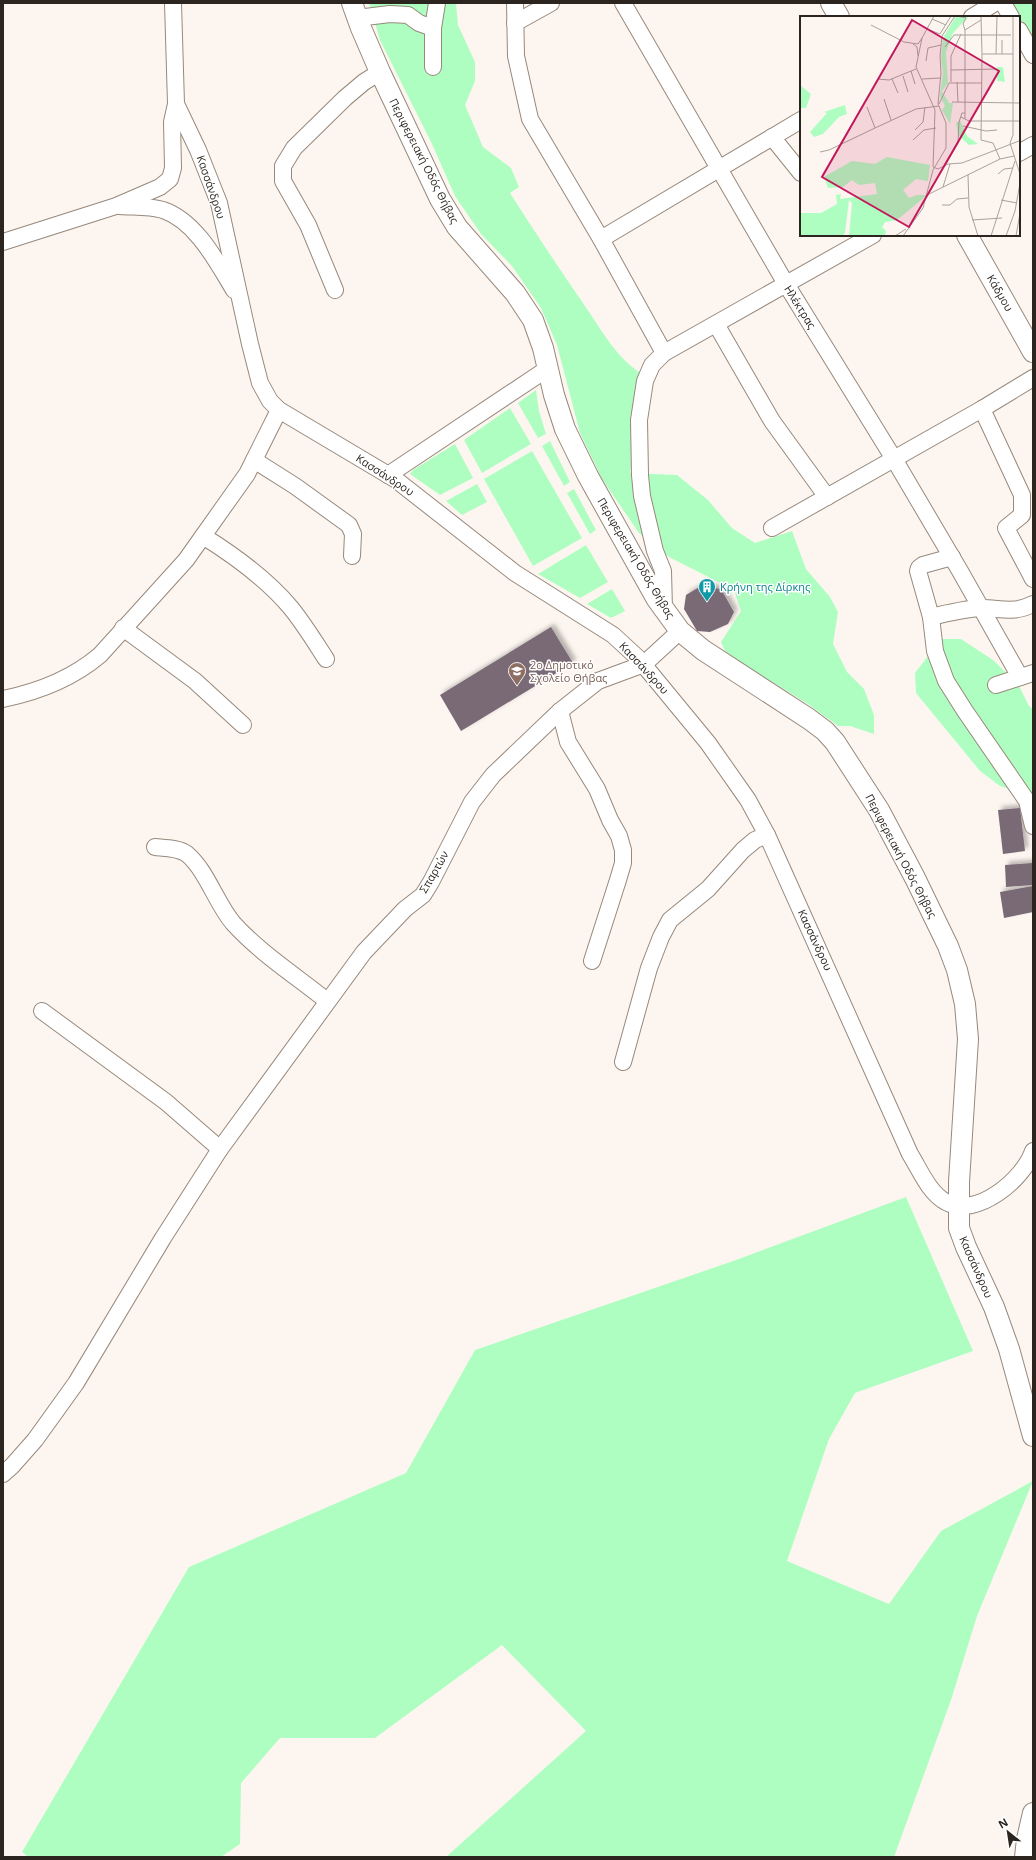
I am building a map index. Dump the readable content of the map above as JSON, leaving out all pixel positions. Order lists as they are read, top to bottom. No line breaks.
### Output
{"streets":{"main road":["Περιφερειακή Οδός Θήβας","Κασσάνδρου","Κάδμου"],"street":["Ηλέκτρας","Σπαρτών"]},"crossings":[["Περιφερειακή Οδός Θήβας","Κασσάνδρου"],["Κασσάνδρου","Σπαρτών"]],"places":{"building":["Κρήνη της Δίρκης"],"school or university":["2ο Δημοτικό Σχολείο Θήβας"]},"north":"top left"}
